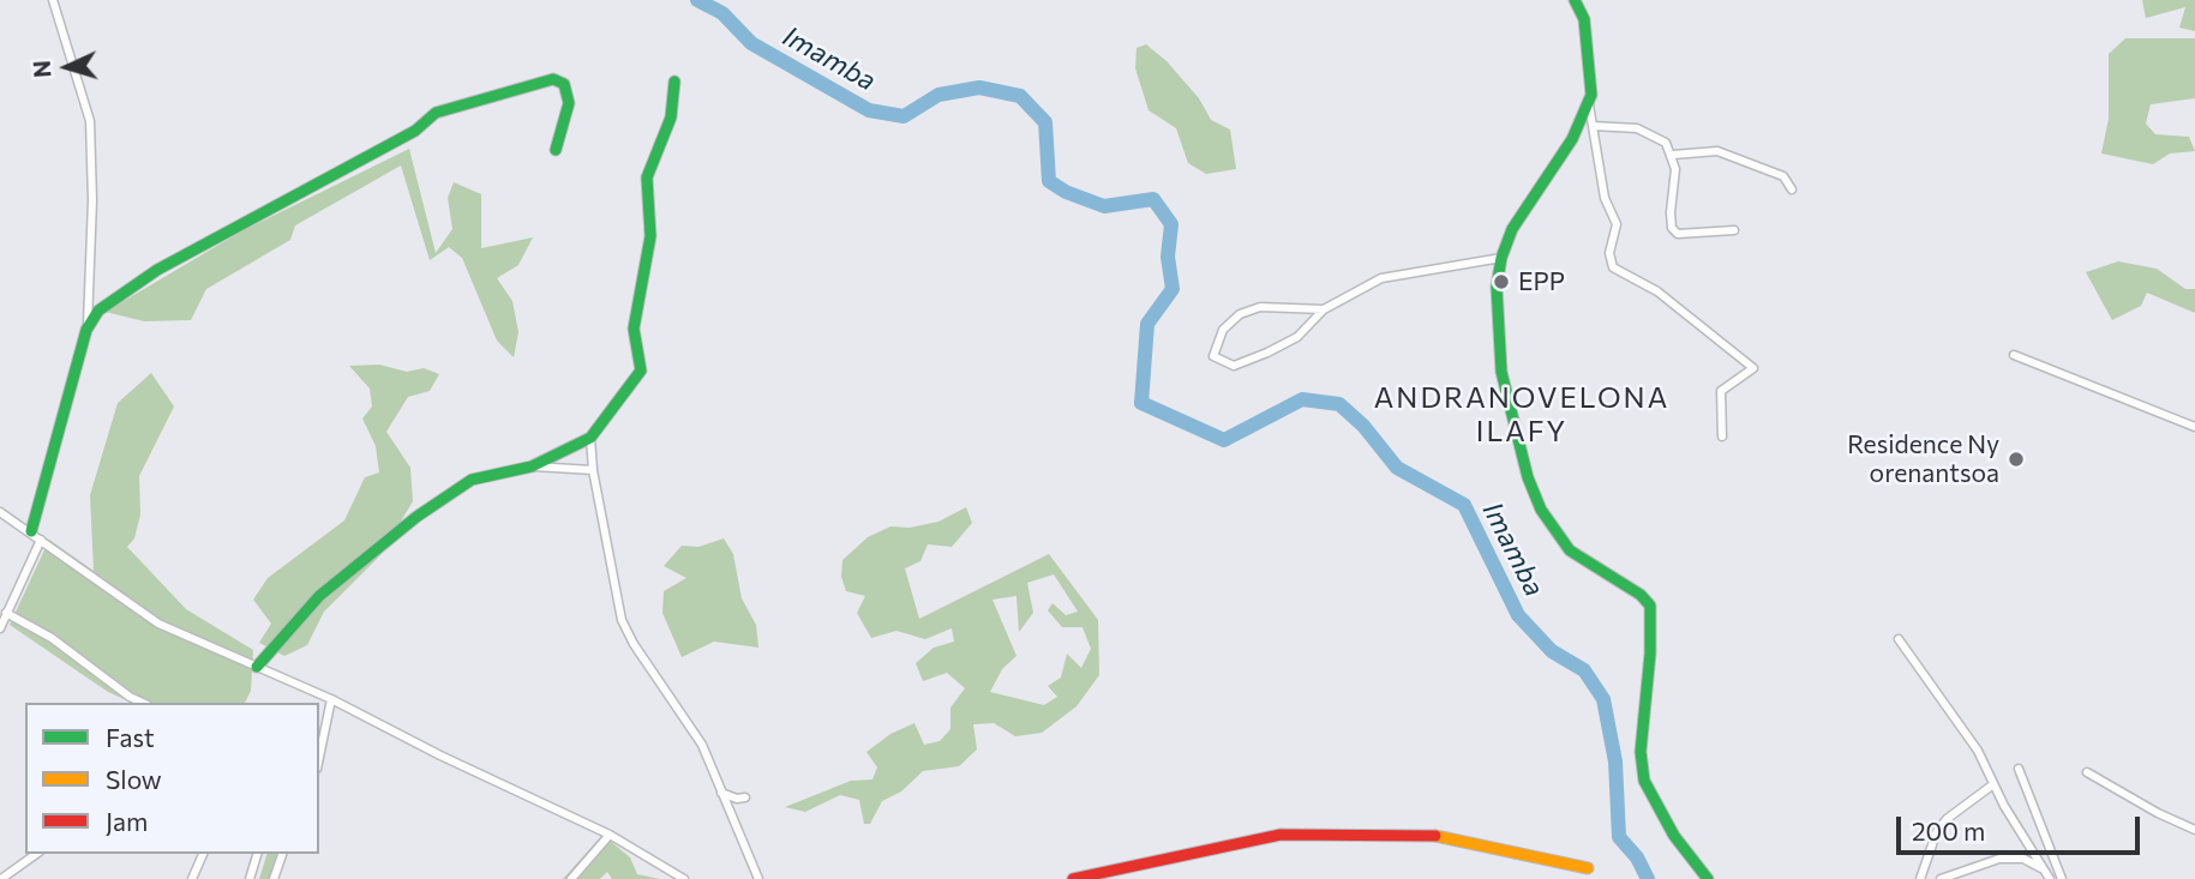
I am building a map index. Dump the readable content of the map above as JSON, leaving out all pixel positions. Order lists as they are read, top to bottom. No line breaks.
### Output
{"districts":["ANDRANOVELONA ILAFY"],"water":["Imamba"],"places":["EPP","Residence Ny orenantsoa"],"legend":["Fast","Slow","Jam"],"scale_bar":"200 m","north":"left"}
